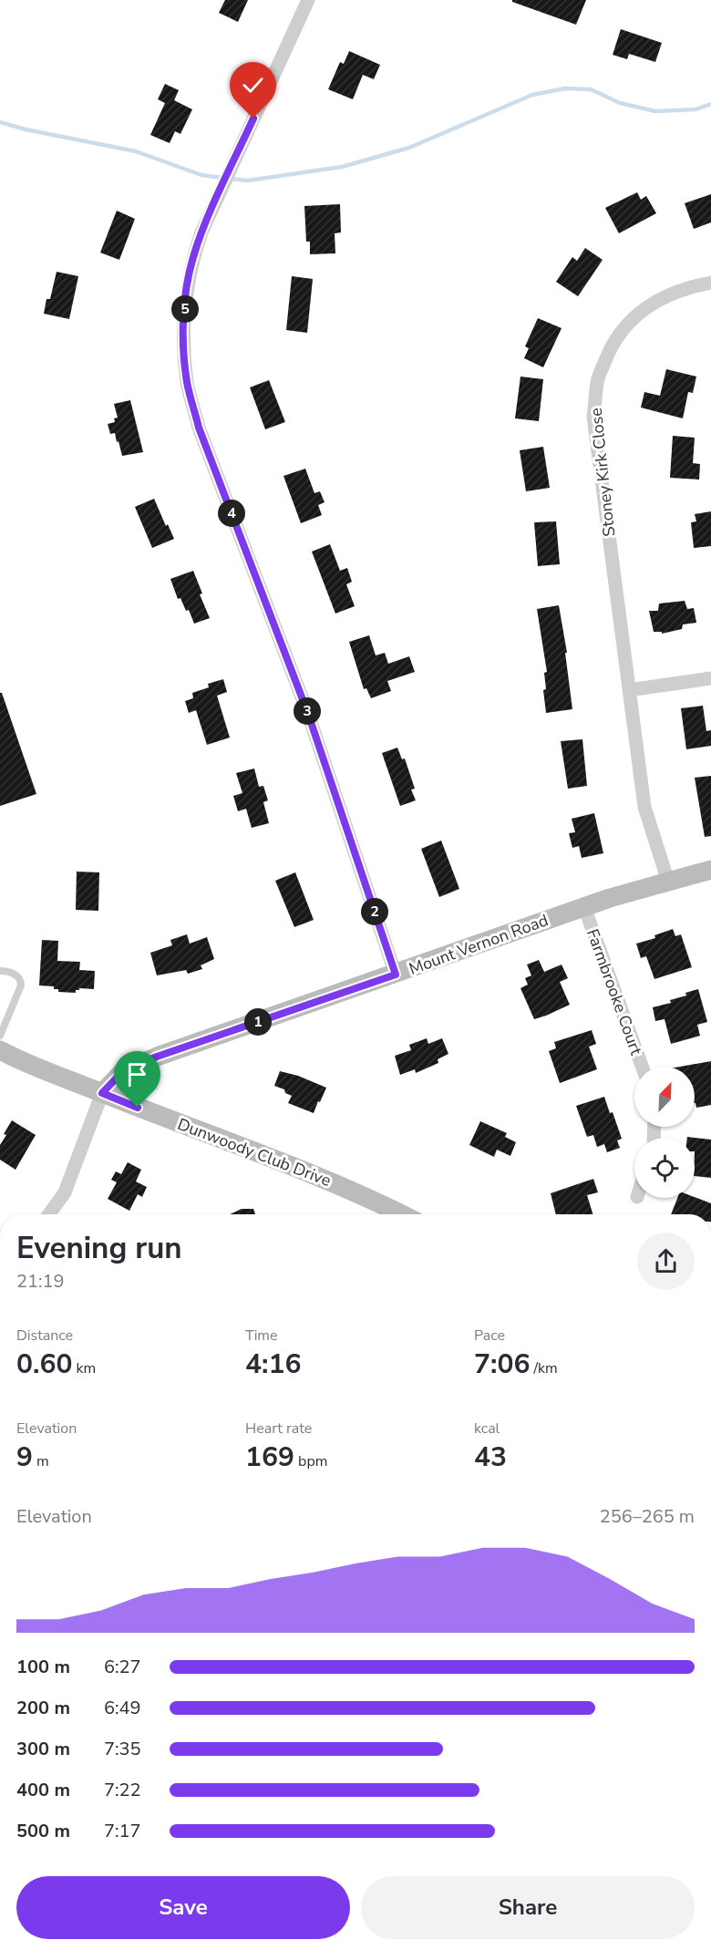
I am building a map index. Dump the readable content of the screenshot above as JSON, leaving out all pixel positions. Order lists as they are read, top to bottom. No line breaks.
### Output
{"streets":{"main road":["Mount Vernon Road","Dunwoody Club Drive"],"street":["Stoney Kirk Close","Farmbrooke Court"]},"crossings":[["Stoney Kirk Close","Mount Vernon Road"],["Mount Vernon Road","Farmbrooke Court"],["Mount Vernon Road","Dunwoody Club Drive"]],"north":"top right","page":{"pins":["5","4","3","2","1"],"heading":["Evening run","21:19"],"stats":[["Distance","0.60 km"],["Time","4:16"],["Pace","7:06 /km"],["Elevation","9 m"],["Heart rate","169 bpm"],["kcal","43"]],"chart":["Elevation","256–265 m"],"list":[{"name":"100 m","note":"6:27"},{"name":"200 m","note":"6:49"},{"name":"300 m","note":"7:35"},{"name":"400 m","note":"7:22"},{"name":"500 m","note":"7:17"}],"buttons":["Save","Share"]}}
